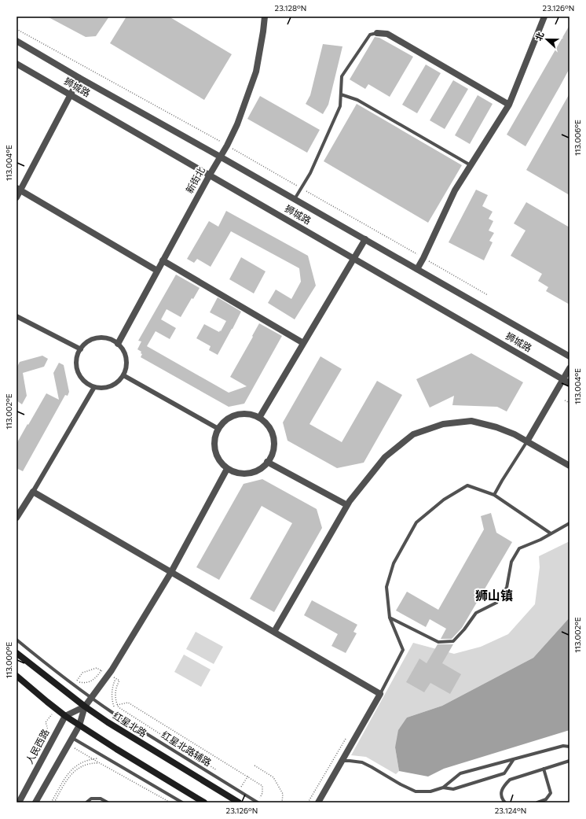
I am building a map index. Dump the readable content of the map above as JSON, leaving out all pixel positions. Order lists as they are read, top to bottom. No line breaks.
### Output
{"streets":{"main road":["红星北路"],"street":["狮城路","新街北","人民西路"],"lane":["红星北路辅路"]},"crossings":[["狮城路","新街北"]],"districts":["狮山镇"],"north":"left","coordinates":["23.128°N","23.126°N","113.006°E","113.004°E","113.002°E","113.000°E","23.124°N"]}
